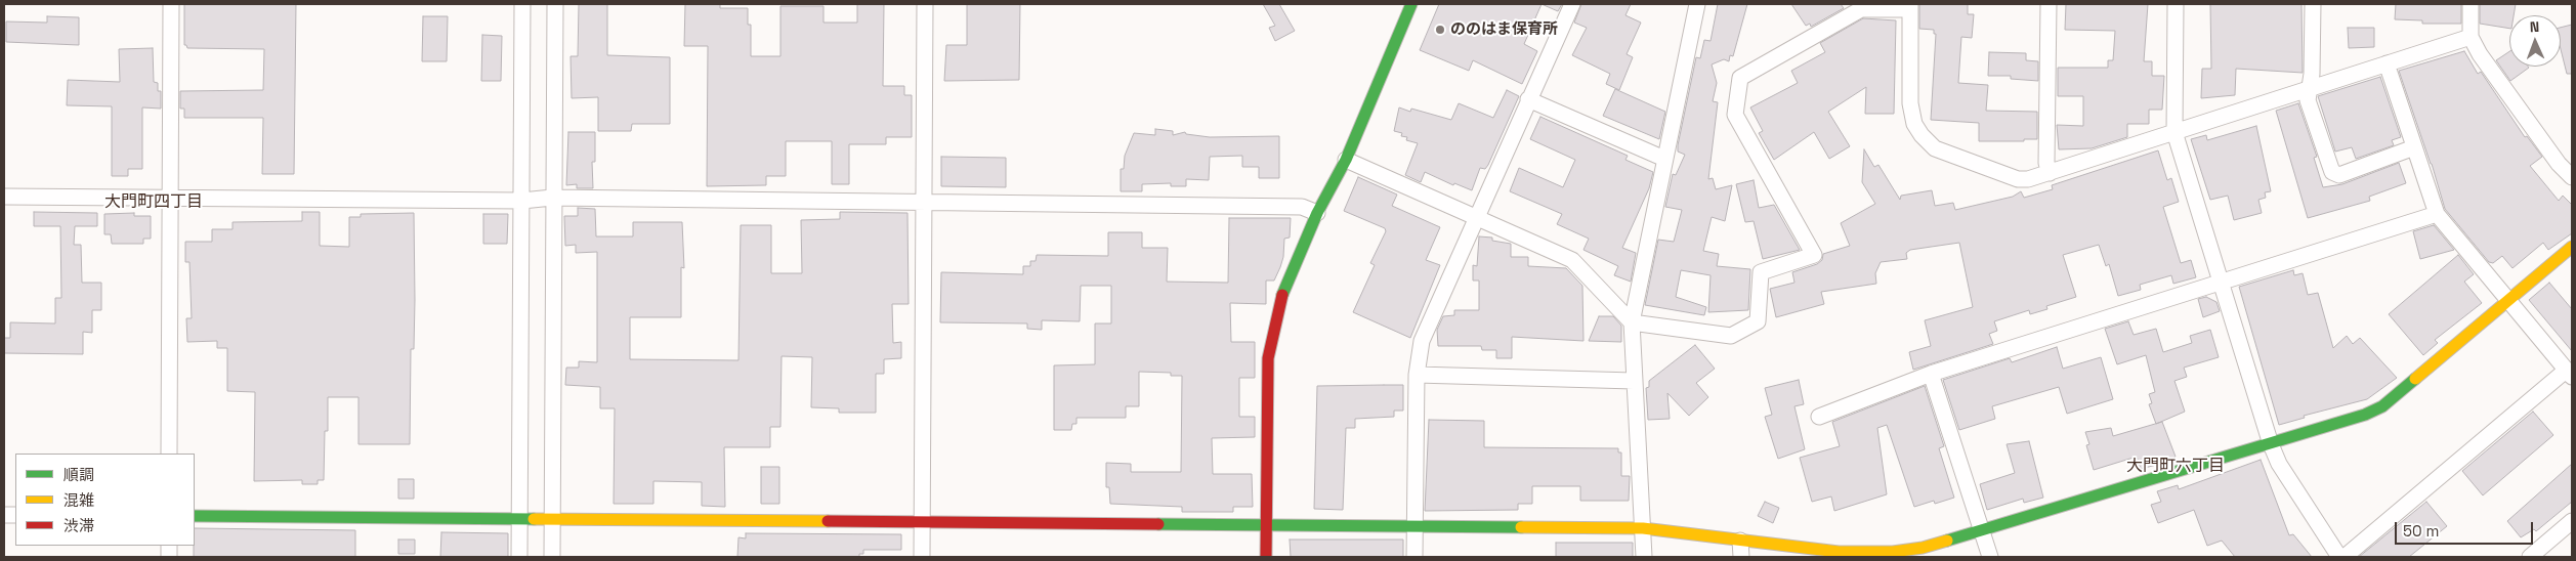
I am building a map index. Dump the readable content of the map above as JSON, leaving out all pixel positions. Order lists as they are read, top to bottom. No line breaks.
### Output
{"districts":["大門町四丁目","大門町六丁目"],"places":["ののはま保育所"],"legend":["順調","混雑","渋滞"],"scale_bar":"50 m","north":"top"}
